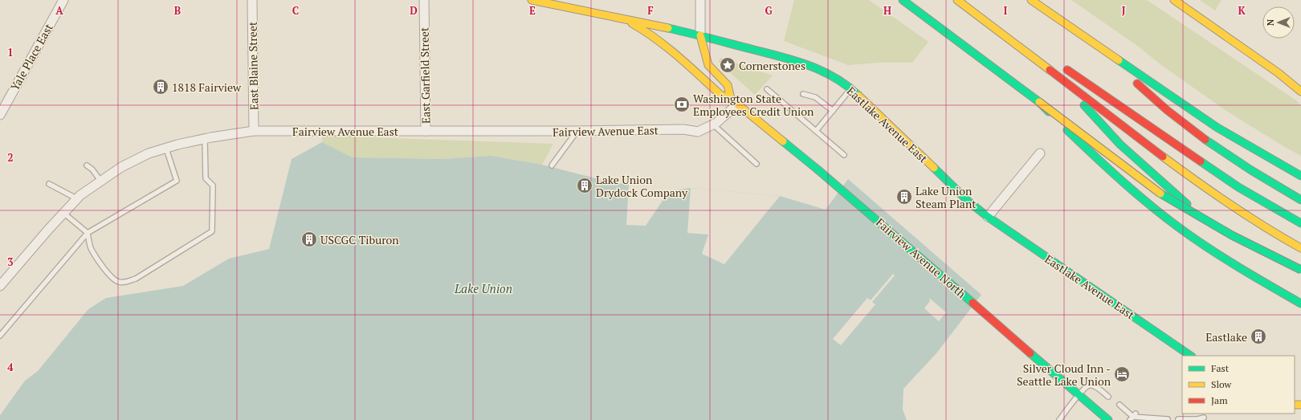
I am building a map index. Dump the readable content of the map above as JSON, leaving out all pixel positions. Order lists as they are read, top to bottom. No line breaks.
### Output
{"streets":{"main road":["Eastlake Avenue East","Fairview Avenue North"],"street":["Yale Place East","East Blaine Street","East Garfield Street","Fairview Avenue East"]},"crossings":[["East Blaine Street","Fairview Avenue East"],["East Garfield Street","Fairview Avenue East"],["Eastlake Avenue East","Fairview Avenue North"],["Fairview Avenue East","Fairview Avenue North"]],"water":["Lake Union"],"places":{"place":["Cornerstones"],"building":["1818 Fairview","Lake Union Drydock Company","Lake Union Steam Plant","USCGC Tiburon","Eastlake"],"bank":["Washington State Employees Credit Union"],"hotel":["Silver Cloud Inn - Seattle Lake Union"]},"legend":["Fast","Slow","Jam"],"north":"left","grid":{"columns":["A","B","C","D","E","F","G","H","I","J","K"],"rows":["1","2","3","4"]}}
